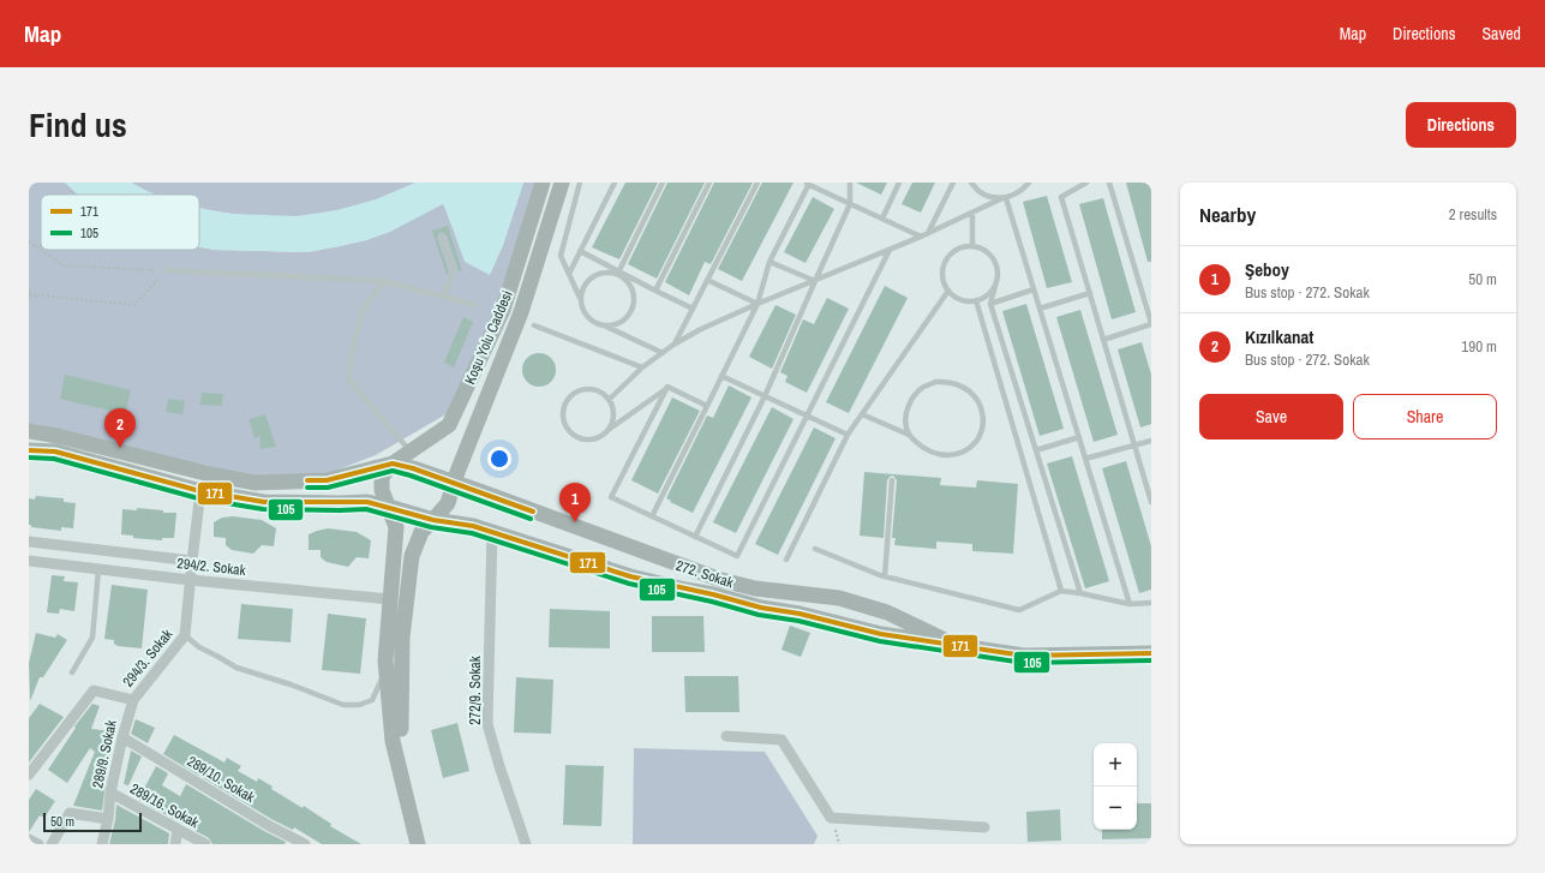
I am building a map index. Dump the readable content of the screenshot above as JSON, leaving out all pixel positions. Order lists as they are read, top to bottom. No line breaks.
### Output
{"streets":{"street":["Koşu Yolu Caddesi","294/2. Sokak","272. Sokak","294/3. Sokak","272/9. Sokak","289/9. Sokak","289/10. Sokak","289/16. Sokak"]},"crossings":[["Koşu Yolu Caddesi","272. Sokak"],["294/2. Sokak","294/3. Sokak"],["272. Sokak","294/3. Sokak"],["272. Sokak","272/9. Sokak"],["294/3. Sokak","289/9. Sokak"],["289/9. Sokak","289/10. Sokak"],["289/9. Sokak","289/16. Sokak"]],"lines":["transit line 171","transit line 105"],"legend":["171","105"],"scale_bar":"50 m","page":{"header":"Map","nav":["Map","Directions","Saved"],"title":"Find us","buttons":["Directions",["Save","Share"]],"heading":["Nearby","2 results"],"list":[{"mark":"1","name":"Şeboy","note":"Bus stop · 272. Sokak","value":"50 m"},{"mark":"2","name":"Kızılkanat","note":"Bus stop · 272. Sokak","value":"190 m"}],"pins":["2","1"],"map_buttons":["+","−"],"scale":"50 m"}}
